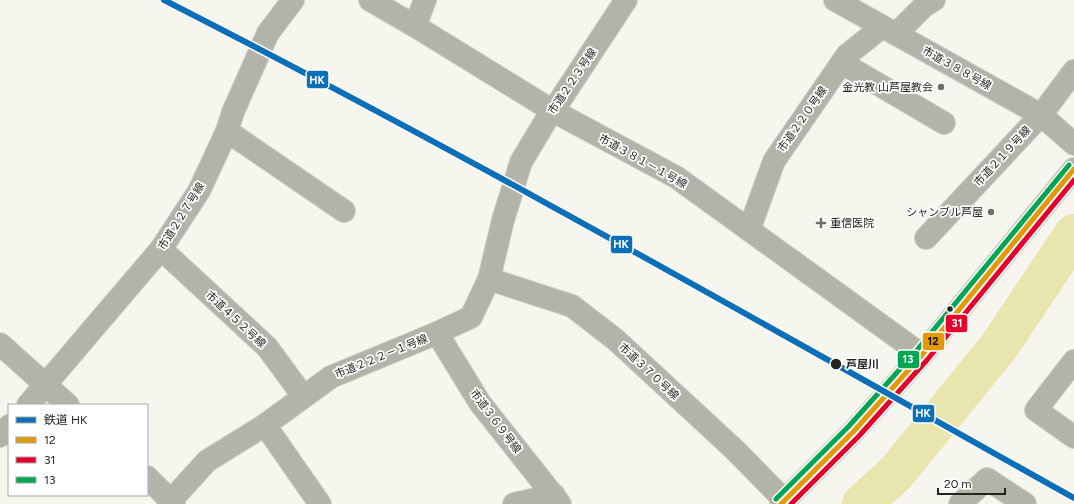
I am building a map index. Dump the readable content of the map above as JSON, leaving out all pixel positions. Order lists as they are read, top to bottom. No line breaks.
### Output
{"streets":{"street":["市道３８８号線","市道２２３号線","市道２２０号線","市道２１９号線","市道３８１－１号線","市道２２７号線","市道４５２号線","市道２２２－１号線","市道３７０号線","市道３６９号線"]},"crossings":[["市道３８８号線","市道２２０号線"],["市道３８８号線","市道２１９号線"],["市道２２３号線","市道３８１－１号線"],["市道２２３号線","市道２２２－１号線"],["市道２２０号線","市道３８１－１号線"],["市道２２７号線","市道４５２号線"],["市道４５２号線","市道２２２－１号線"],["市道２２２－１号線","市道３７０号線"],["市道２２２－１号線","市道３６９号線"]],"places":{"other":["金光教 山芦屋教会","シャンブル芦屋","芦屋川"],"health":["重信医院"]},"lines":["rail line HK","transit line 13","transit line 12","transit line 31"],"legend":["鉄道 HK","12","31","13"],"scale_bar":"20 m"}
